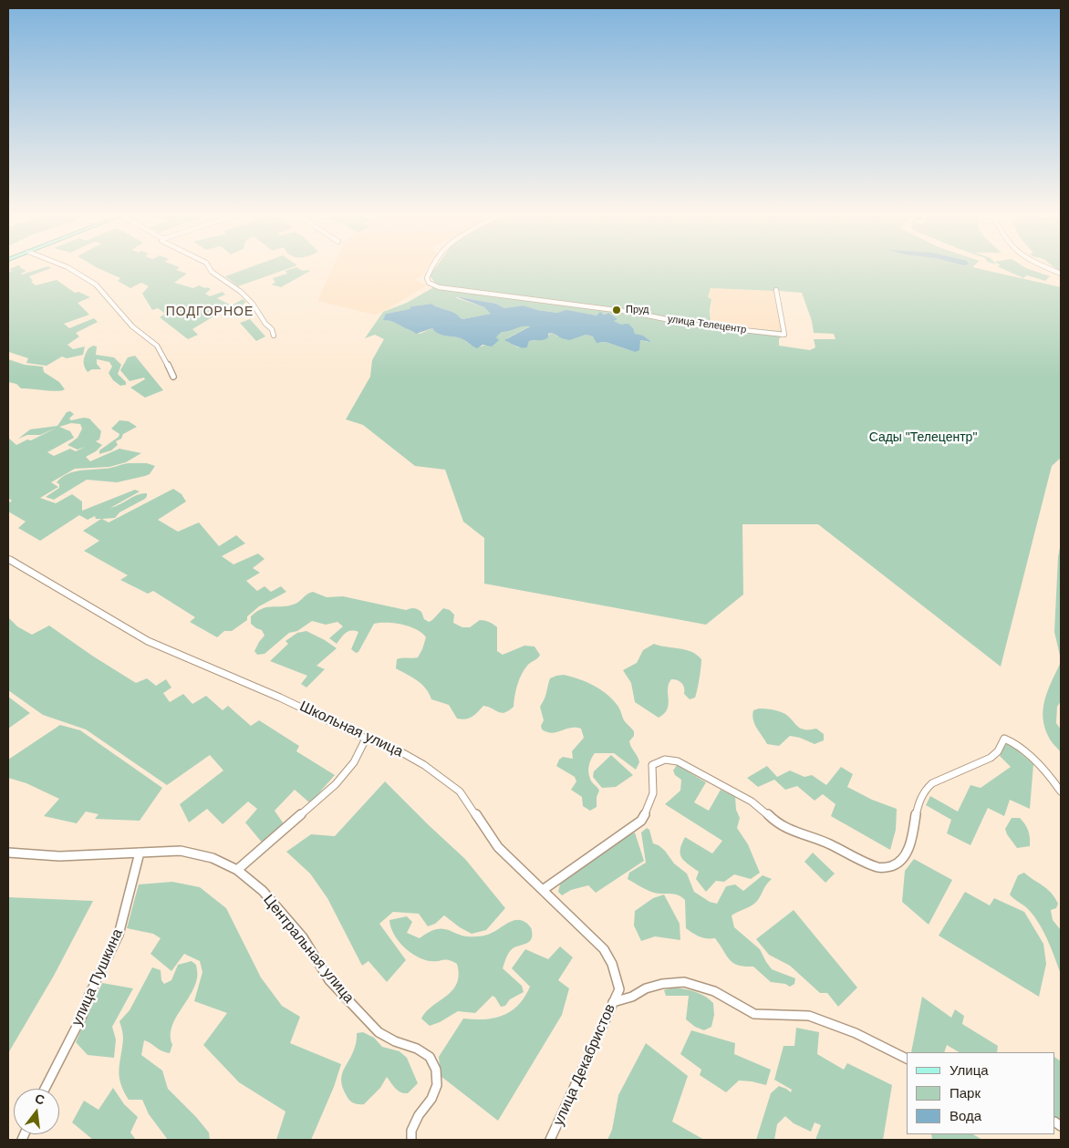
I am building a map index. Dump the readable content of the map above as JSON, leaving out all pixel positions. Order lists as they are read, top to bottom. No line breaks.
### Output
{"streets":{"street":["улица Телецентр","Школьная улица","Центральная улица","улица Пушкина","улица Декабристов"]},"crossings":[["Школьная улица","улица Декабристов"],["Центральная улица","улица Пушкина"]],"districts":["ПОДГОРНОЕ"],"parks":["Сады \"Телецентр\""],"places":["Пруд"],"legend":["Улица","Парк","Вода"],"north":"top"}
